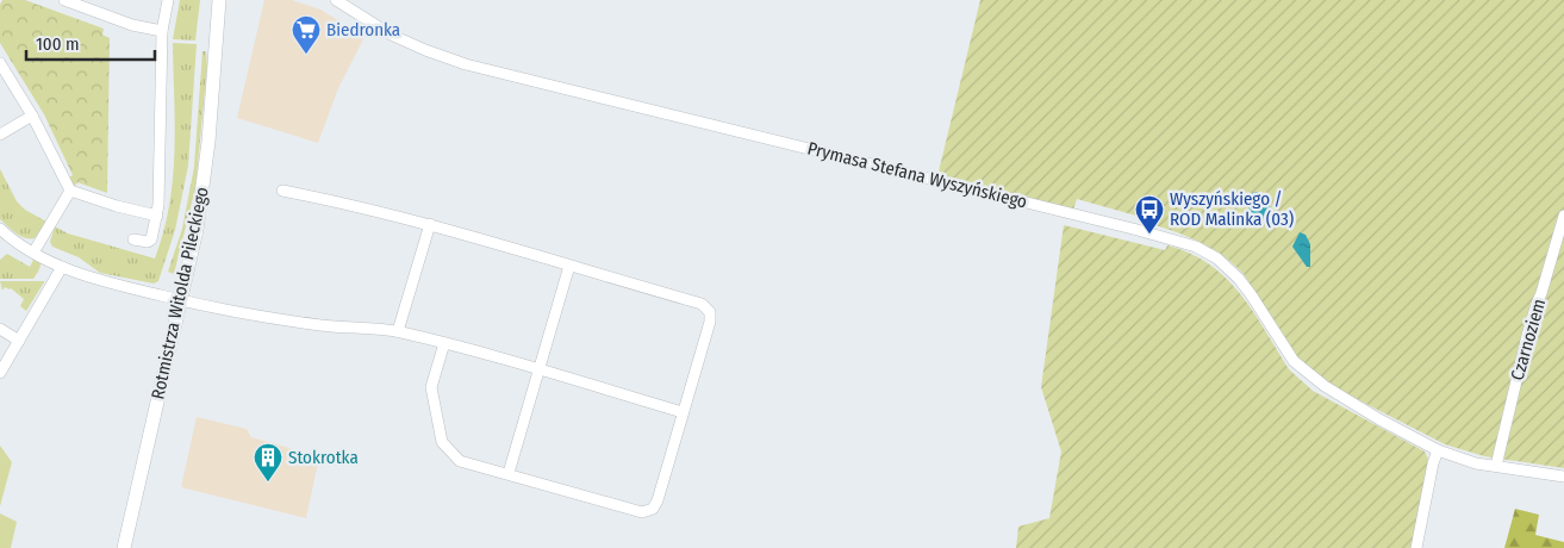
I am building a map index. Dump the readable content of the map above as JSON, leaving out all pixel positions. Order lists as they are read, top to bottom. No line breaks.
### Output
{"streets":{"main road":["Rotmistrza Witolda Pileckiego"],"street":["Prymasa Stefana Wyszyńskiego","Czarnoziem"]},"places":{"supermarket":["Biedronka"],"bus stop":["Wyszyńskiego / ROD Malinka (03)"],"building":["Stokrotka"]},"scale_bar":"100 m"}
